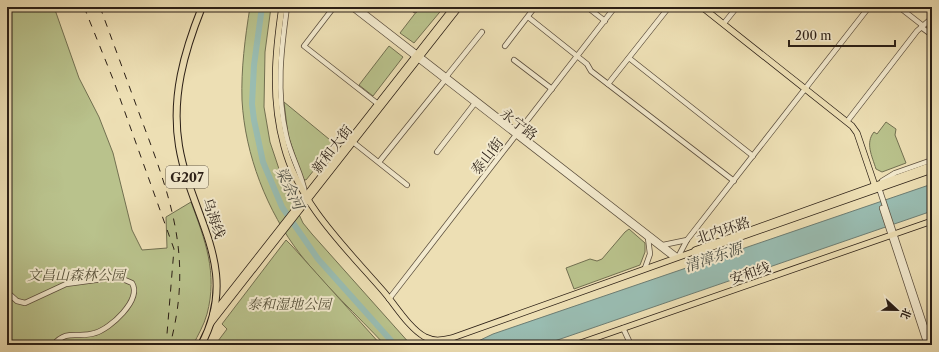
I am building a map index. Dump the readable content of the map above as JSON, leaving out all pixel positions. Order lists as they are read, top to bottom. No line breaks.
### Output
{"streets":{"highway":["G207","乌海线"],"main road":["新和大街","北内环路","安和线"],"street":["永宁路","泰山街"]},"crossings":[["永宁路","新和大街"],["永宁路","泰山街"],["永宁路","北内环路"],["新和大街","乌海线"],["新和大街","北内环路"],["泰山街","北内环路"]],"water":["梁余河","清漳东源"],"parks":["文昌山森林公园","泰和湿地公园"],"scale_bar":"200 m","north":"right"}
